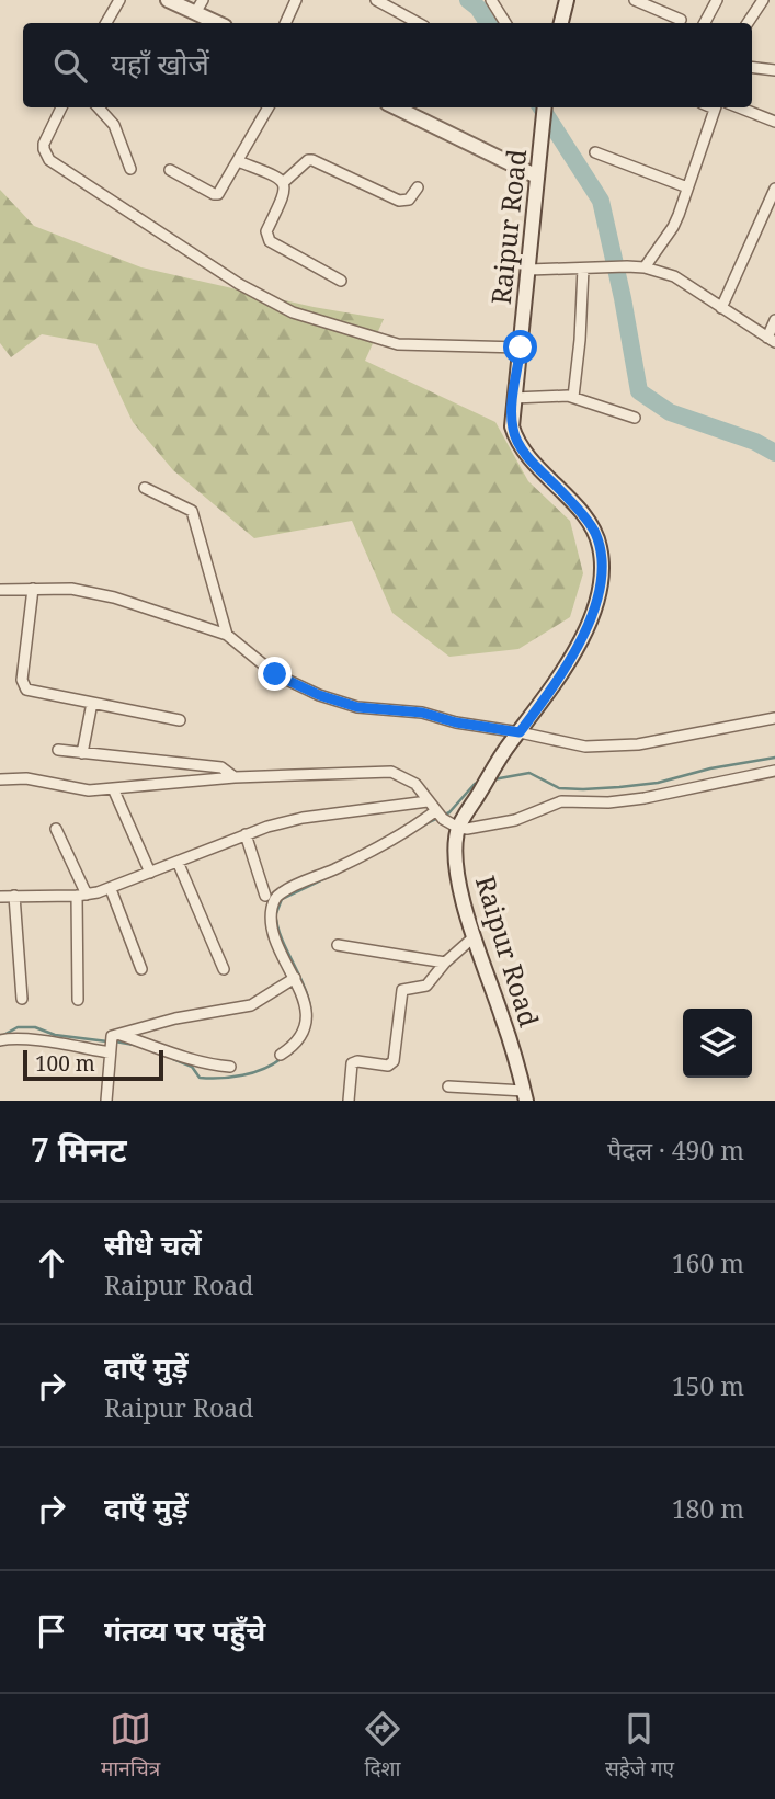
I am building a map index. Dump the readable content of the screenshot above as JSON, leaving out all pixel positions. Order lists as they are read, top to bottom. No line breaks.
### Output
{"streets":{"main road":["Raipur Road"]},"scale_bar":"100 m","page":{"search":"यहाँ खोजें","scale":"100 m","heading":["7 मिनट","पैदल · 490 m"],"list":[["सीधे चलें","Raipur Road","160 m"],["दाएँ मुड़ें","Raipur Road","150 m"],["दाएँ मुड़ें","180 m"],"गंतव्य पर पहुँचे"],"nav":["मानचित्र","दिशा","सहेजे गए"]}}
